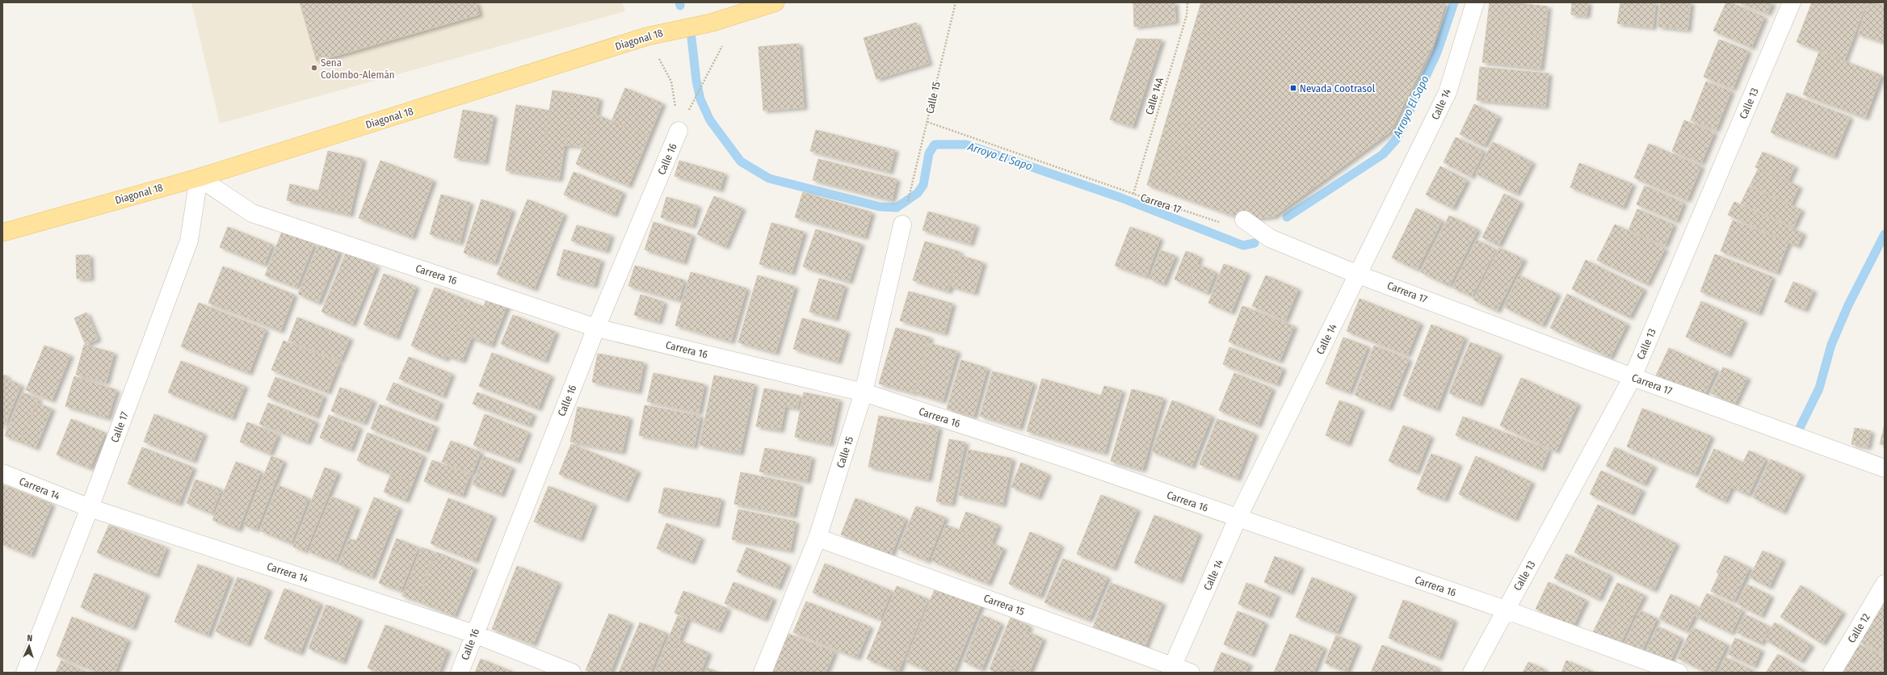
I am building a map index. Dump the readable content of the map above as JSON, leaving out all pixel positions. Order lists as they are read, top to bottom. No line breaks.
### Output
{"streets":{"main road":["Diagonal 18"],"street":["Calle 15","Calle 13","Calle 14","Calle 16","Carrera 17","Carrera 16","Calle 17","Carrera 14","Carrera 15","Calle 12"],"path":["Calle 14A"]},"crossings":[["Diagonal 18","Carrera 16"],["Diagonal 18","Calle 17"],["Calle 14A","Carrera 17"],["Calle 15","Carrera 17"],["Calle 15","Carrera 16"],["Calle 15","Carrera 15"],["Calle 13","Carrera 17"],["Calle 13","Carrera 16"],["Calle 14","Carrera 17"],["Calle 14","Carrera 16"],["Calle 14","Carrera 15"],["Calle 16","Carrera 16"],["Calle 16","Carrera 14"],["Carrera 16","Calle 17"],["Calle 17","Carrera 14"]],"water":["Arroyo El Sapo"],"places":{"other":["Sena Colombo-Alemán"],"transit":["Nevada Cootrasol"]},"north":"top"}
